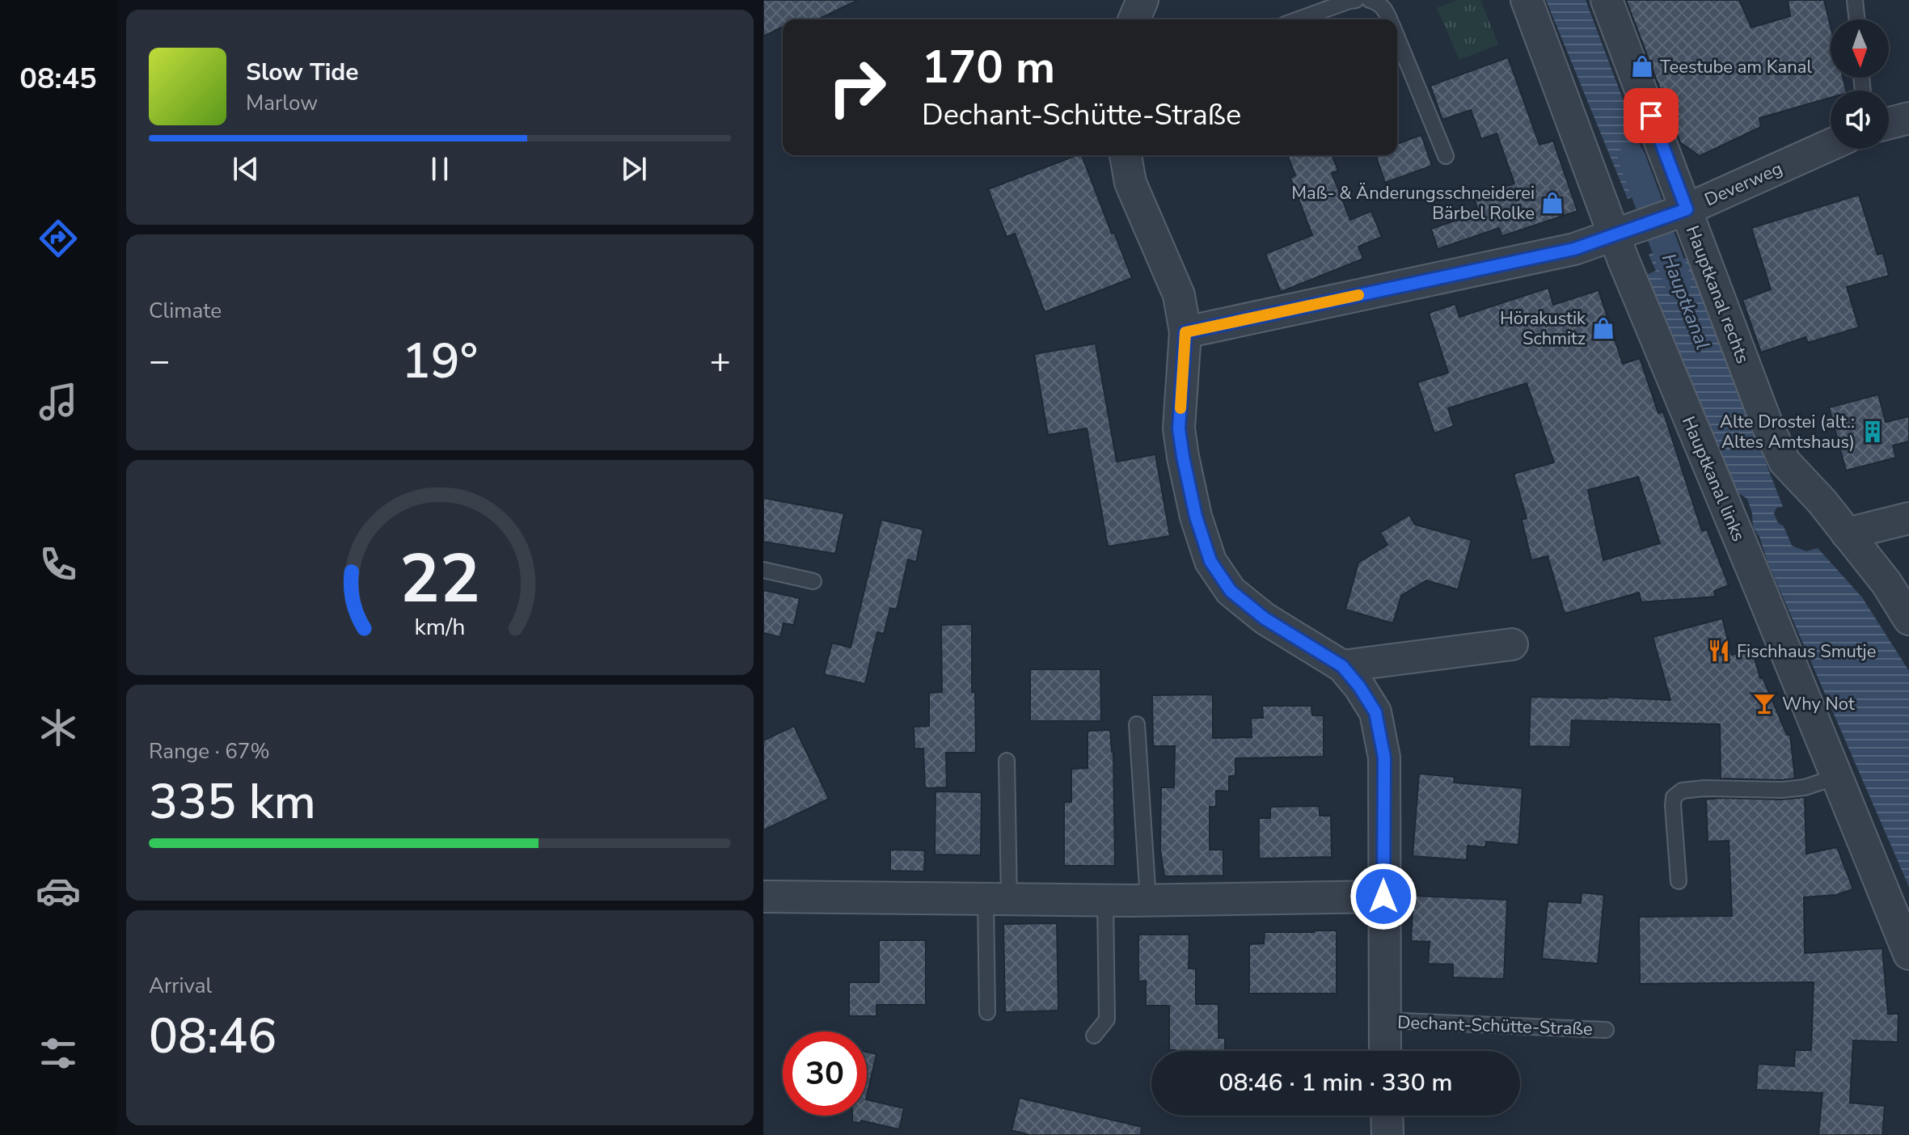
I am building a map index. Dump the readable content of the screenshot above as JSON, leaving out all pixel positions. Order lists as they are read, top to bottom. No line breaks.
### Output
{"streets":{"street":["Deverweg","Hauptkanal rechts","Hauptkanal links","Dechant-Schütte-Straße"]},"crossings":[["Deverweg","Hauptkanal rechts"],["Deverweg","Hauptkanal links"]],"water":["Hauptkanal"],"places":{"shop":["Teestube am Kanal","Maß- & Änderungsschneiderei Bärbel Rolke","Hörakustik Schmitz"],"building":["Alte Drostei (alt.: Altes Amtshaus)"],"restaurant":["Fischhaus Smutje"],"bar":["Why Not"]},"north":"bottom","page":{"tabs":"08:45","turn":["170 m","Dechant-Schütte-Straße"],"song":["Slow Tide","Marlow"],"tile":["Climate",["Range · 67%","335 km"],["Arrival","08:46"]],"heat":["−","19°","+"],"limit":"30","trip":"08:46 · 1 min · 330 m","gauge":["22","km/h"]}}
